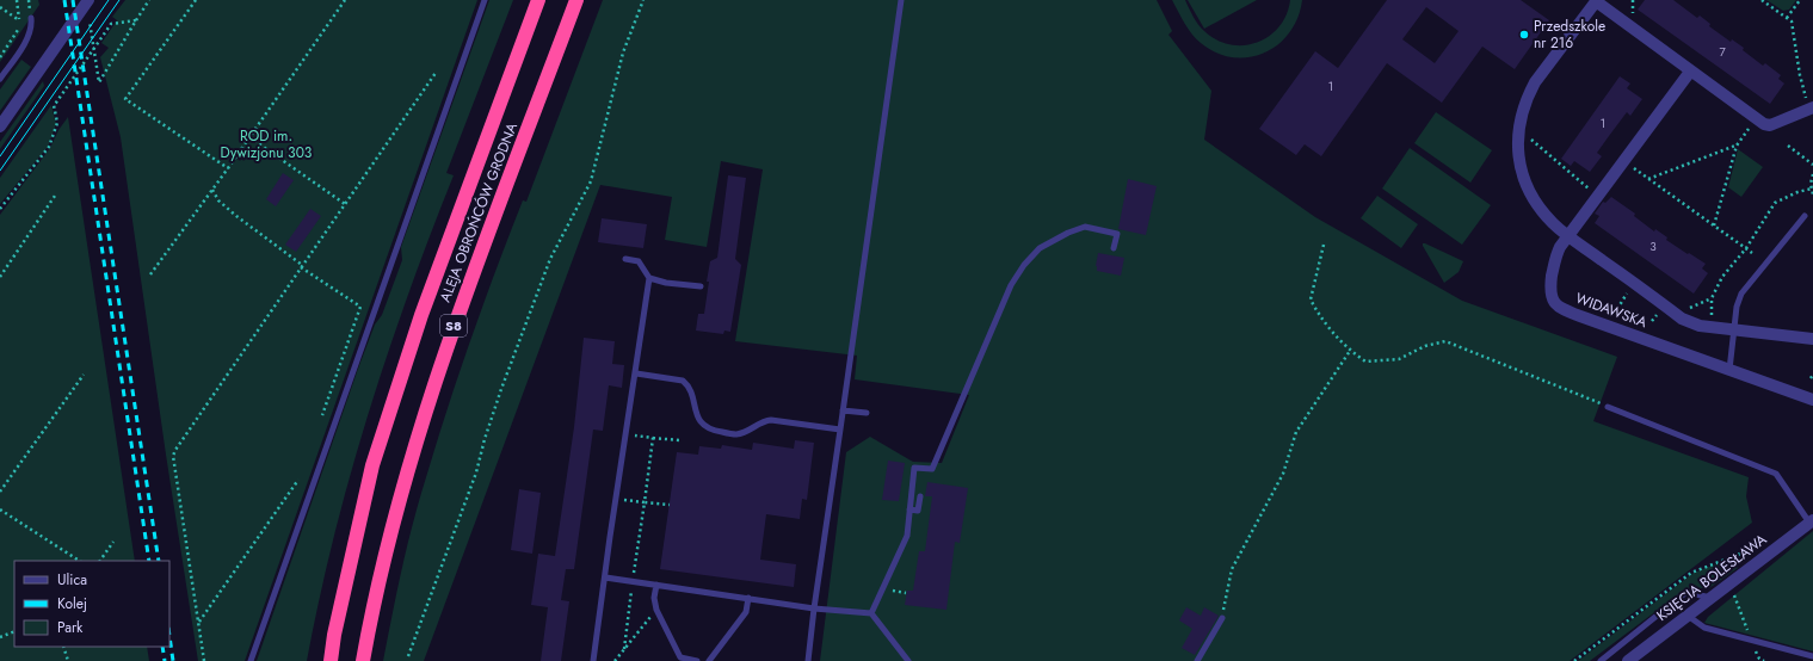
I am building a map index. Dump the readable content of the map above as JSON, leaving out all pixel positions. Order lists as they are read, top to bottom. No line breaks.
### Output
{"streets":{"highway":["ALEJA OBROŃCÓW GRODNA","S8"],"street":["WIDAWSKA","KSIĘCIA BOLESŁAWA"]},"parks":["ROD im. Dywizjonu 303"],"places":["Przedszkole nr 216"],"house_numbers":["7","1","1","3"],"legend":["Ulica","Kolej","Park"]}
